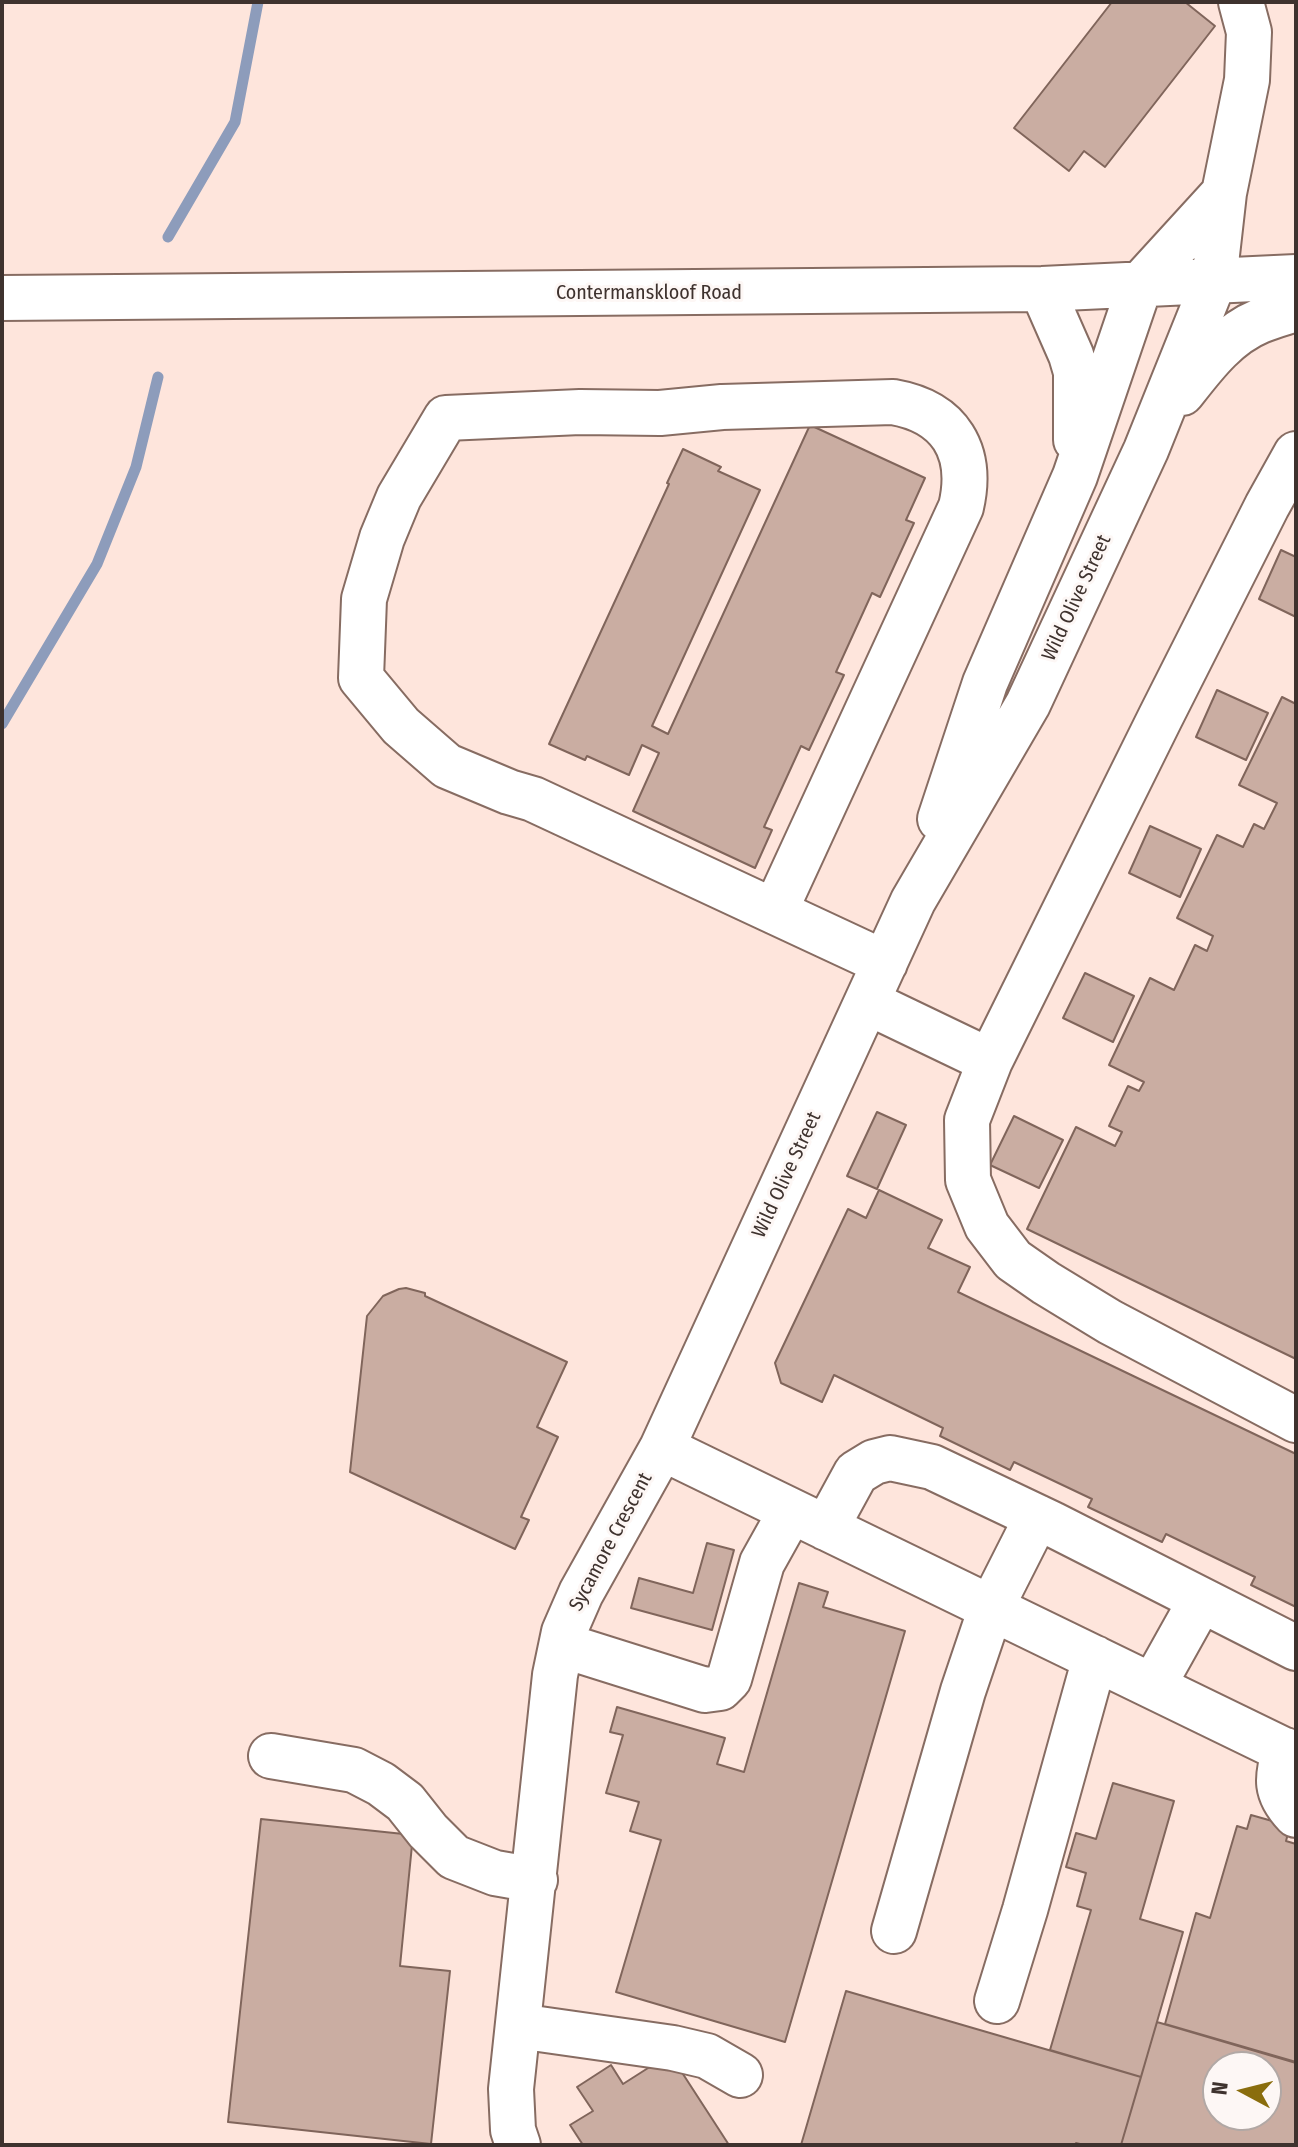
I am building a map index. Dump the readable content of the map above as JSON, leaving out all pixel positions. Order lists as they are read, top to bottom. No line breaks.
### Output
{"streets":{"street":["Contermanskloof Road","Wild Olive Street","Sycamore Crescent"]},"crossings":[["Contermanskloof Road","Wild Olive Street"],["Wild Olive Street","Sycamore Crescent"]],"north":"left"}
